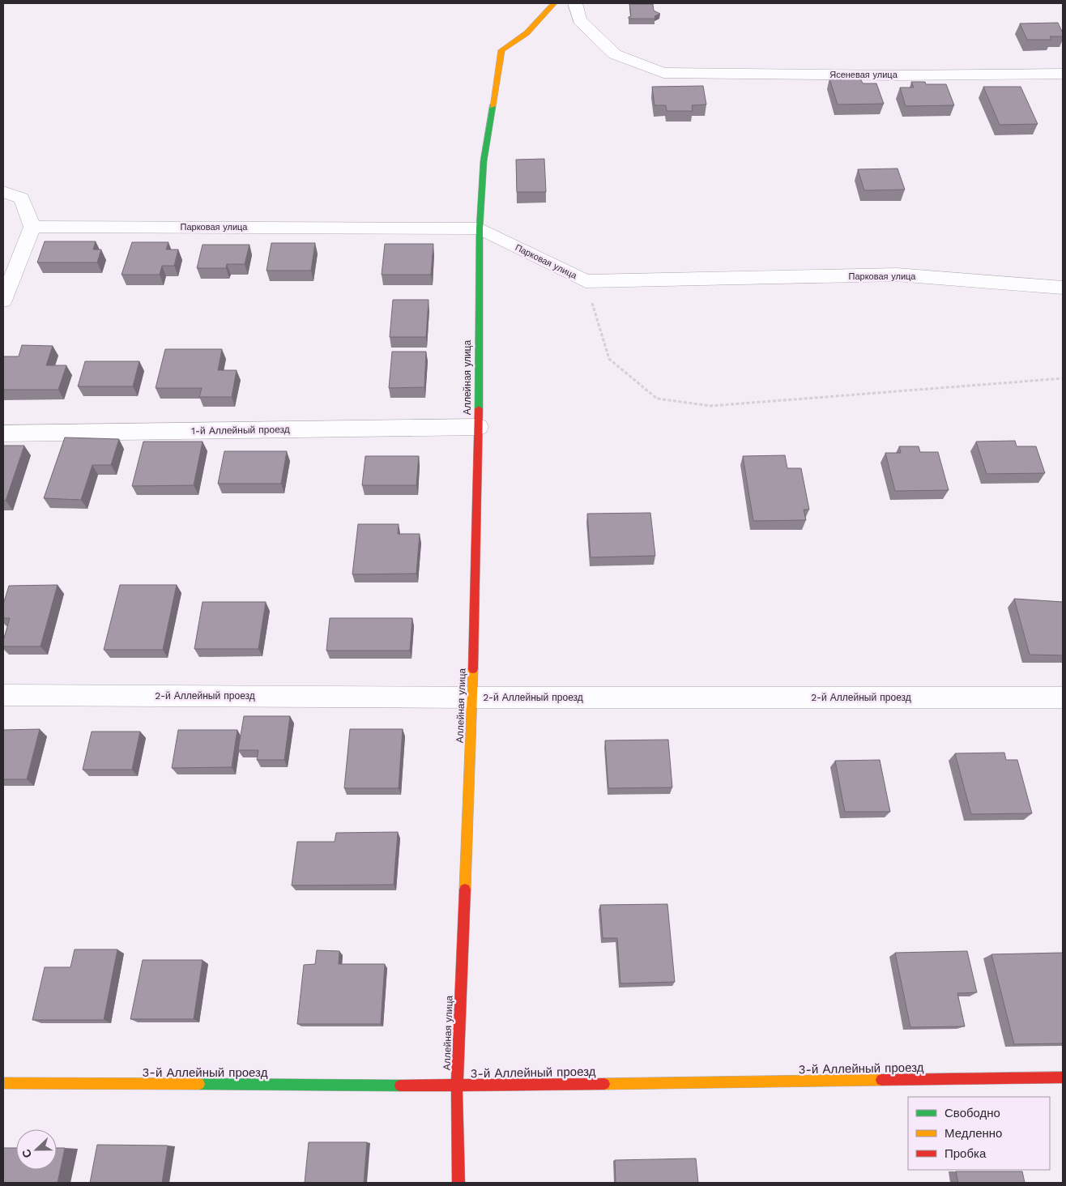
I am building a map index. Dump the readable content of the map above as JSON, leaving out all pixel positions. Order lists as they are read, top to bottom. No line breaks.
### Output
{"streets":{"street":["Ясеневая улица","Парковая улица","Аллейная улица","1-й Аллейный проезд","2-й Аллейный проезд","3-й Аллейный проезд"]},"crossings":[["Парковая улица","Аллейная улица"],["Аллейная улица","1-й Аллейный проезд"],["Аллейная улица","2-й Аллейный проезд"],["Аллейная улица","3-й Аллейный проезд"]],"legend":["Свободно","Медленно","Пробка"],"north":"left"}
